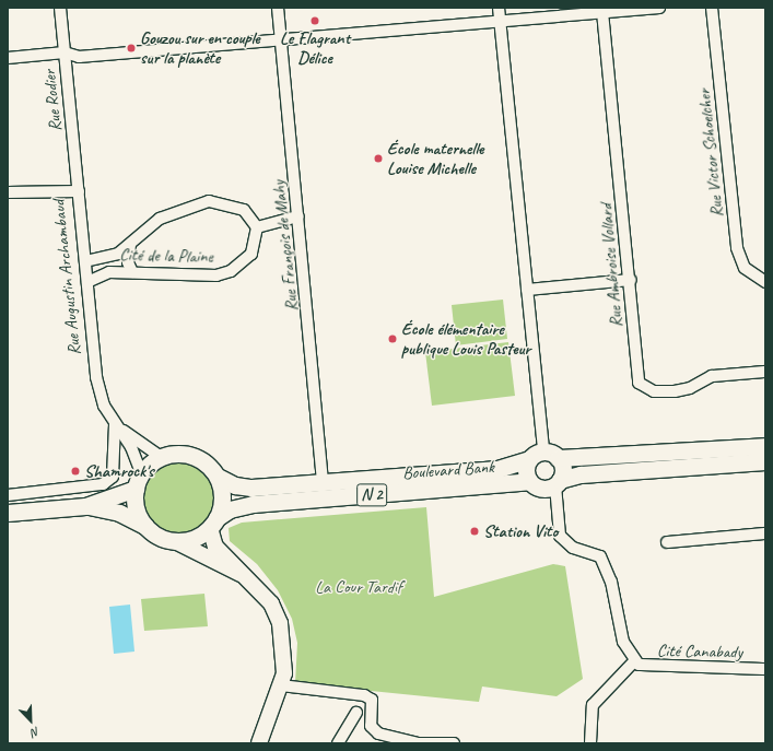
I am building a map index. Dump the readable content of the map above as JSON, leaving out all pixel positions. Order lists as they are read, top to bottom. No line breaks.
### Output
{"streets":{"main road":["Boulevard Bank","N 2"],"street":["Rue Rodier","Rue Victor Schoelcher","Rue François de Mahy","Cité de la Plaine","Rue Ambroise Vollard","Rue Augustin Archambaud","Cité Canabady"]},"crossings":[["Rue Rodier","Rue Augustin Archambaud"],["Rue François de Mahy","Boulevard Bank"],["Cité de la Plaine","Rue Augustin Archambaud"],["Rue Augustin Archambaud","Boulevard Bank"],["Rue Augustin Archambaud","N 2"],["Boulevard Bank","N 2"],["Boulevard Bank","Cité Canabady"],["N 2","Cité Canabady"]],"parks":["La Cour Tardif"],"places":["Le Flagrant Délice","Gouzou sur en couple sur la planète","École maternelle Louise Michelle","École élémentaire publique Louis Pasteur","Shamrock's","Station Vito"],"north":"bottom right"}
